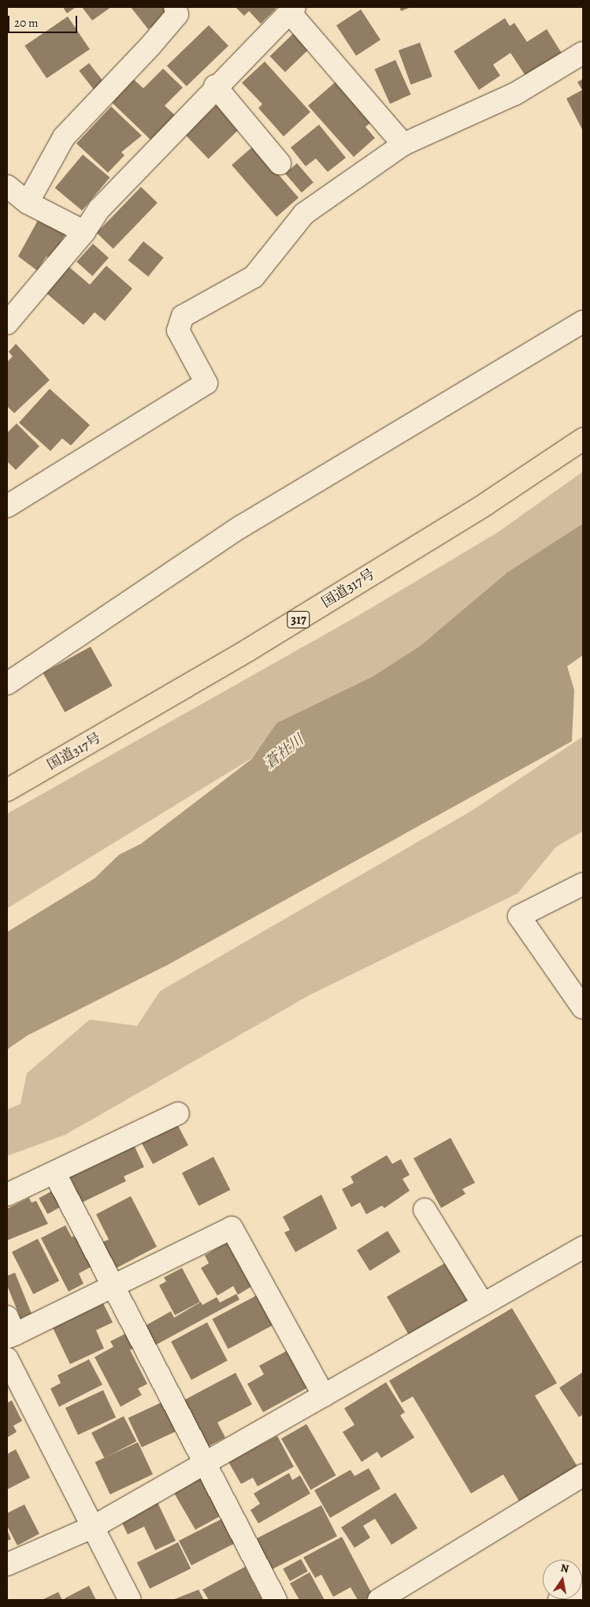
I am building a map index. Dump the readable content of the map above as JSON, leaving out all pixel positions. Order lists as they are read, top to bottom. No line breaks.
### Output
{"streets":{"highway":["国道317号","317"]},"water":["蒼社川"],"scale_bar":"20 m","north":"top"}
